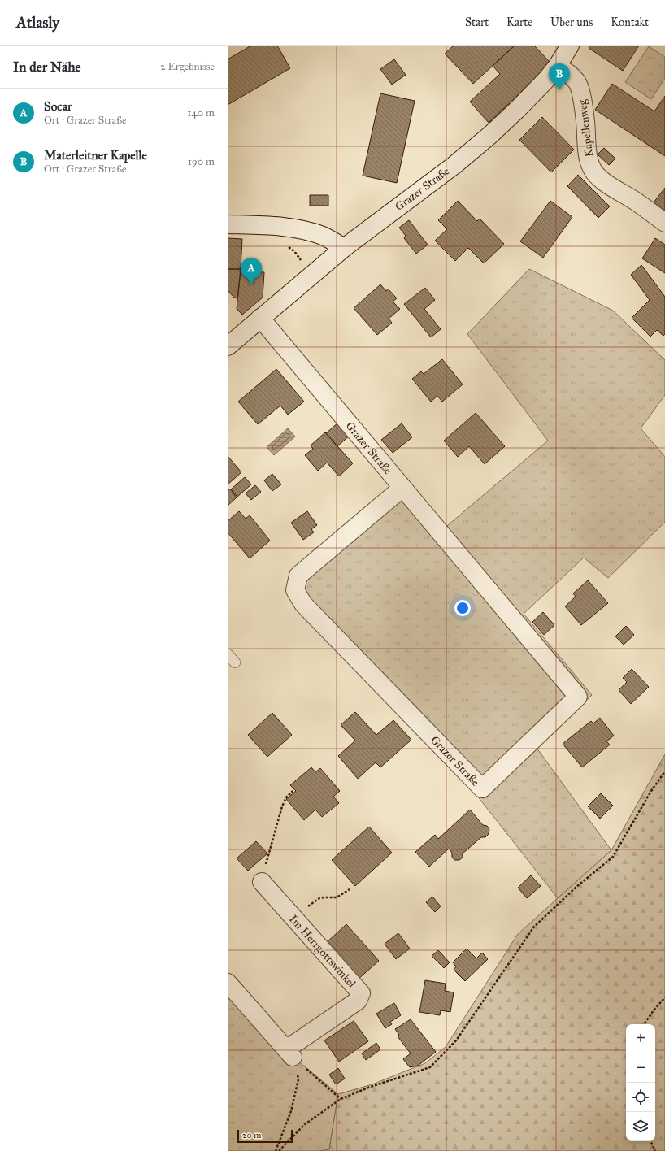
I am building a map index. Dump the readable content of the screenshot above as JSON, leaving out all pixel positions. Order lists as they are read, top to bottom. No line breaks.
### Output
{"streets":{"street":["Kapellenweg","Grazer Straße","Im Herrgottswinkel"]},"crossings":[["Kapellenweg","Grazer Straße"]],"scale_bar":"20 m","page":{"header":"Atlasly","nav":["Start","Karte","Über uns","Kontakt"],"heading":["In der Nähe","2 Ergebnisse"],"pins":["B","A"],"list":[{"mark":"A","name":"Socar","note":"Ort · Grazer Straße","value":"140 m"},{"mark":"B","name":"Materleitner Kapelle","note":"Ort · Grazer Straße","value":"190 m"}],"map_buttons":["+","−"],"scale":"20 m"}}
